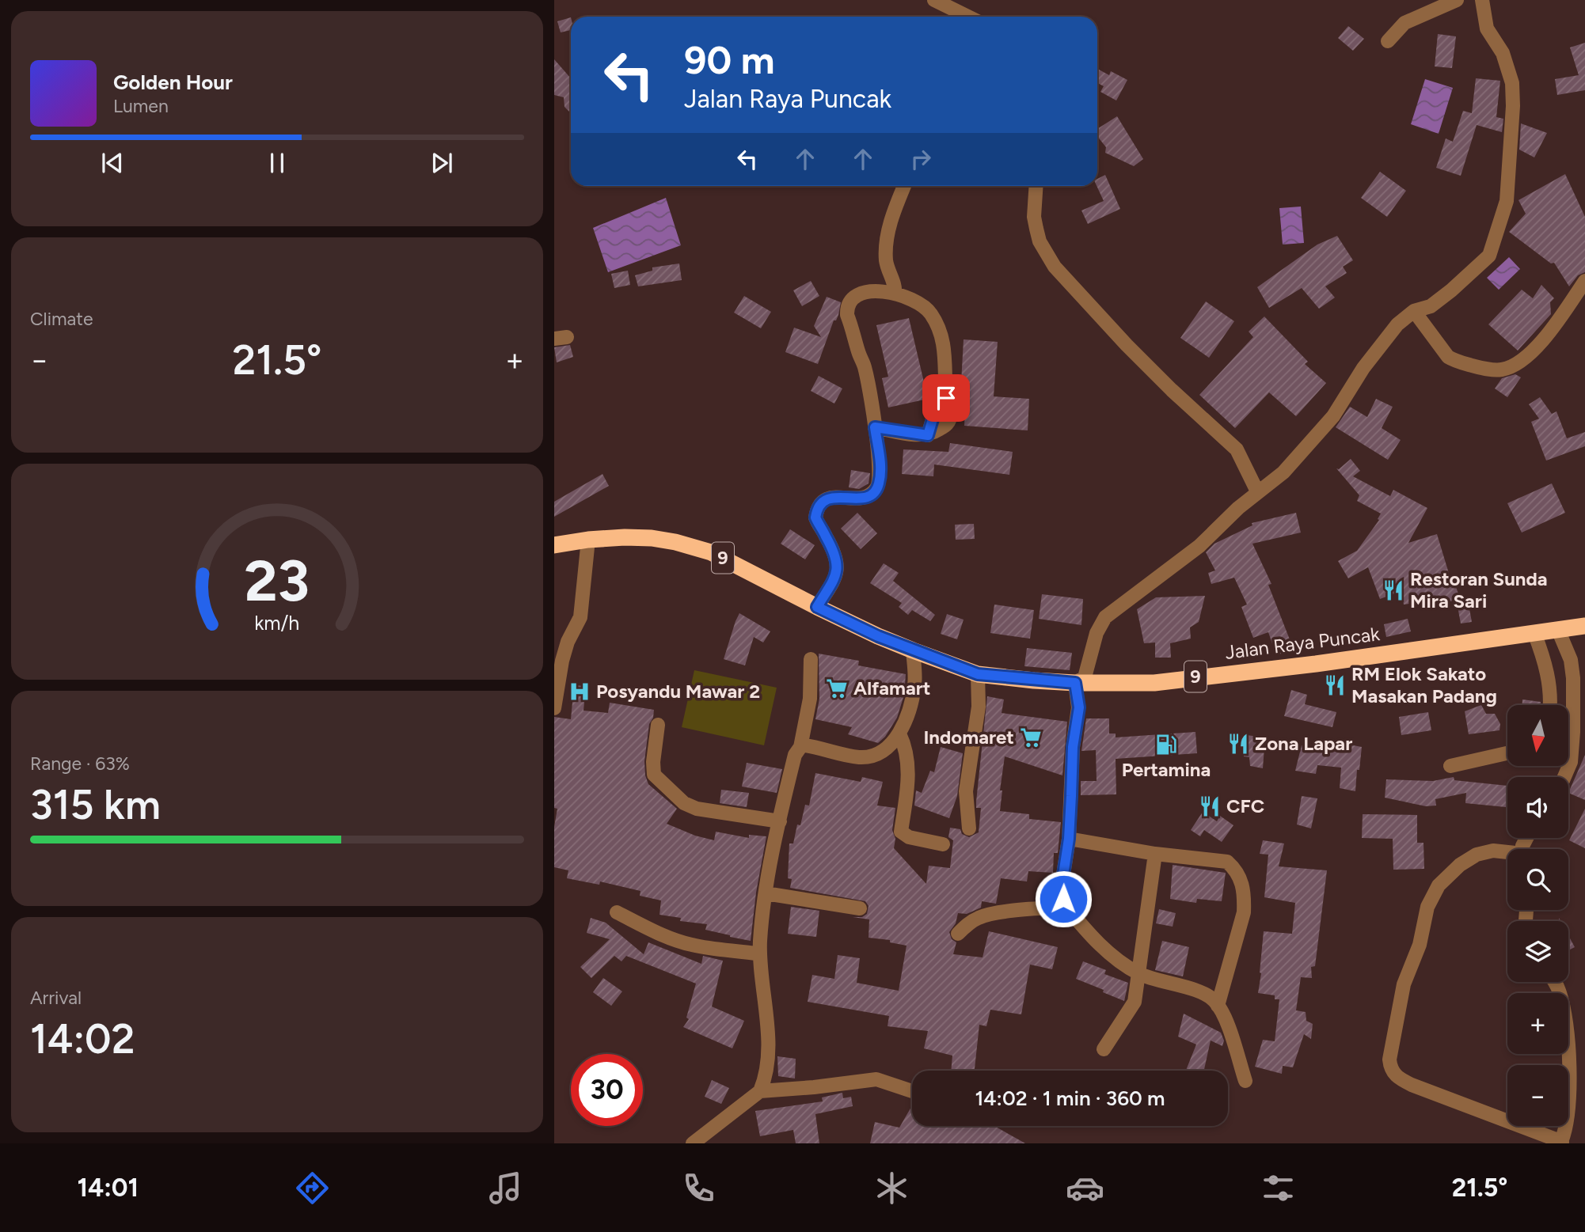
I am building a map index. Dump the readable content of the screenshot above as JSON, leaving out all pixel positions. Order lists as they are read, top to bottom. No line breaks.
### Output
{"streets":{"highway":["9","Jalan Raya Puncak"]},"places":{"restaurant":["Restoran Sunda Mira Sari","RM Elok Sakato Masakan Padang","Zona Lapar","CFC"],"supermarket":["Alfamart","Indomaret"],"hospital":["Posyandu Mawar 2"],"fuel station":["Pertamina"]},"north":"bottom","page":{"turn":["90 m","Jalan Raya Puncak"],"song":["Golden Hour","Lumen"],"tile":["Climate",["Range · 63%","315 km"],["Arrival","14:02"]],"heat":["−","21.5°","+"],"map_buttons":["+","−"],"limit":"30","trip":"14:02 · 1 min · 360 m","tabs":["14:01","21.5°"],"gauge":["23","km/h"]}}
